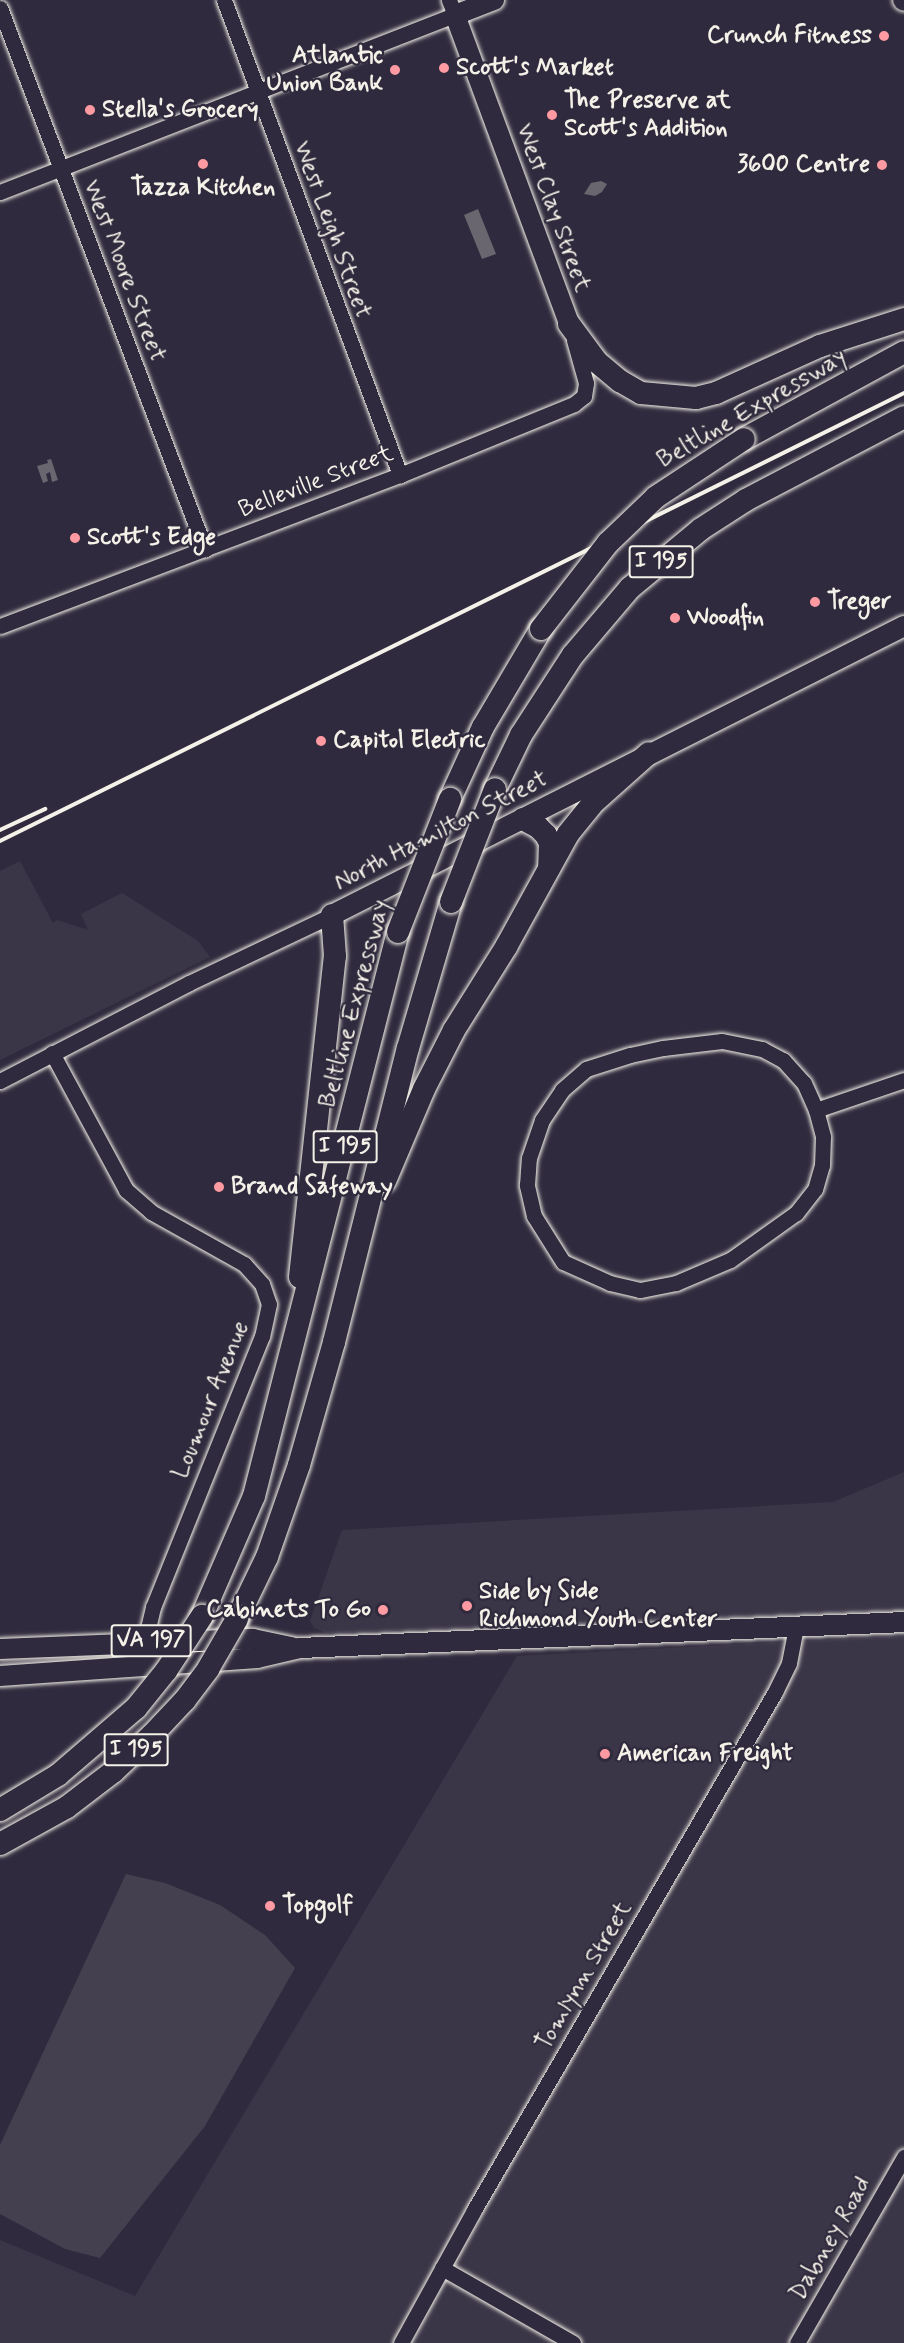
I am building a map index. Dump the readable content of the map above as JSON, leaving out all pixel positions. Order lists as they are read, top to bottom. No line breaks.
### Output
{"streets":{"highway":["Beltline Expressway","I 195"],"main road":["West Clay Street","North Hamilton Street","VA 197"],"street":["West Leigh Street","West Moore Street","Belleville Street","Loumour Avenue","Tomlynn Street","Dabney Road"]},"crossings":[["West Clay Street","Belleville Street"],["West Leigh Street","Belleville Street"],["West Moore Street","Belleville Street"],["North Hamilton Street","Loumour Avenue"],["Loumour Avenue","VA 197"],["VA 197","Tomlynn Street"]],"places":["Crunch Fitness","Scott's Market","Atlantic Union Bank","Stella's Grocery","The Preserve at Scott's Addition","Tazza Kitchen","3600 Centre","Scott's Edge","Treger","Woodfin","Capitol Electric","Brand Safeway","Side by Side Richmond Youth Center","Cabinets To Go","American Freight","Topgolf"]}
